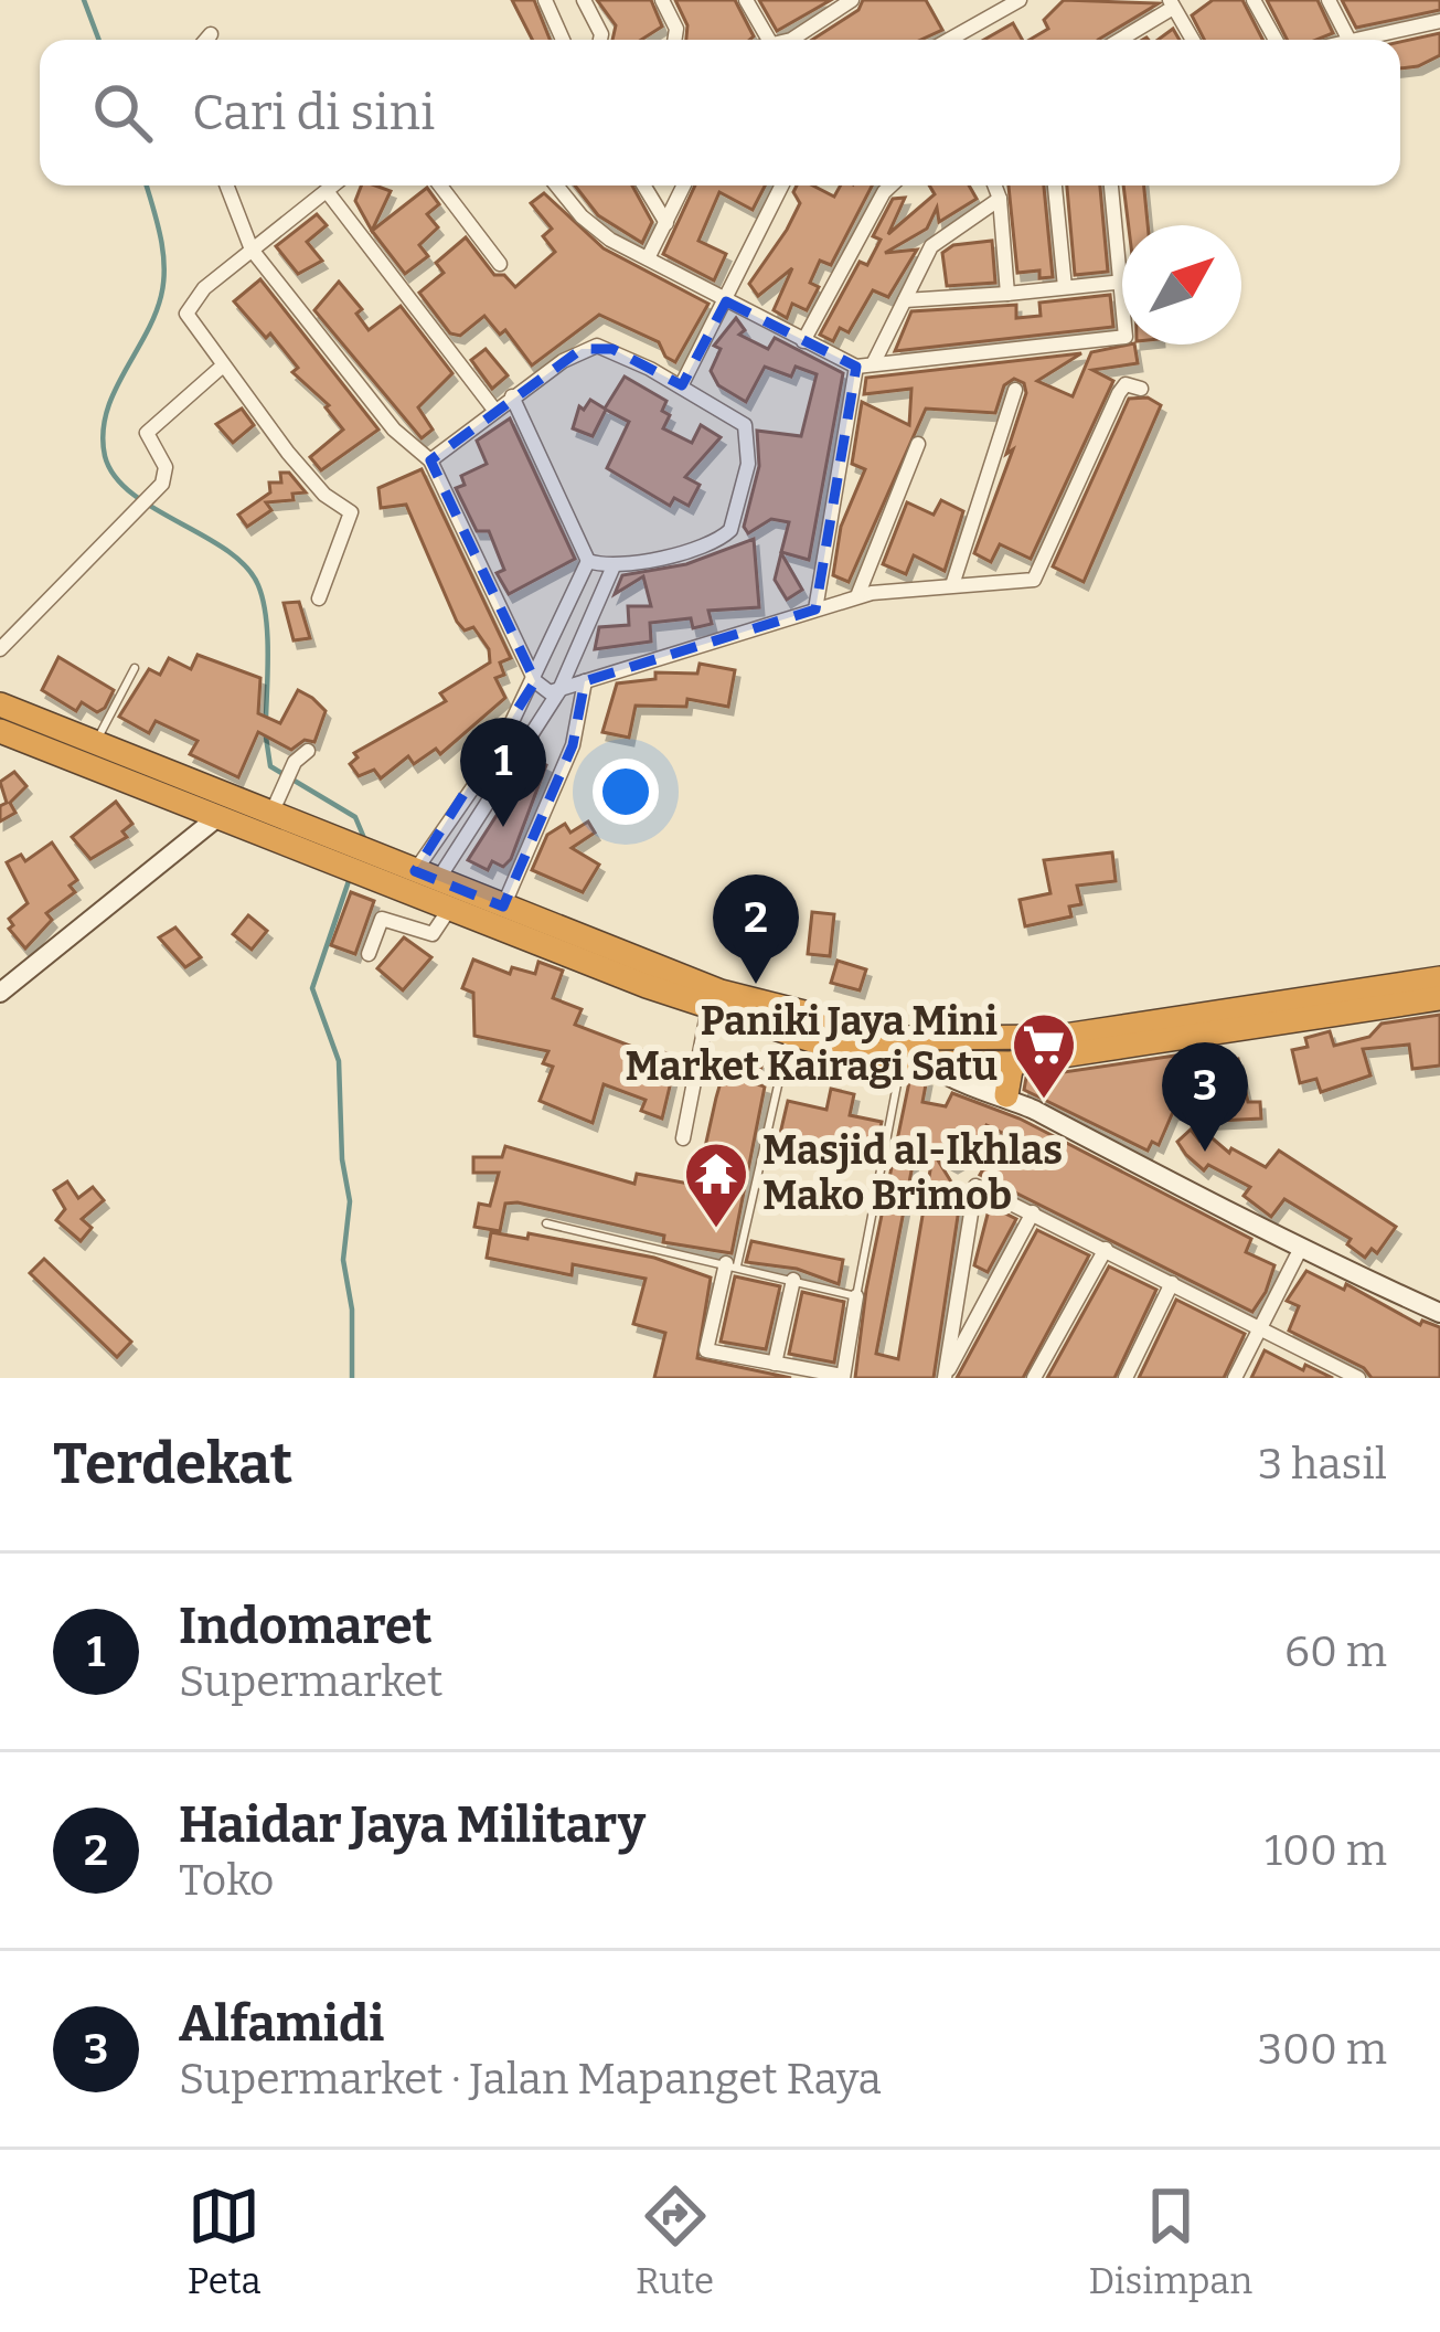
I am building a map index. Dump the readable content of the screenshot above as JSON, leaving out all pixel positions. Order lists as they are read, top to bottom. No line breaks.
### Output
{"places":{"supermarket":["Paniki Jaya Mini Market Kairagi Satu"],"temple":["Masjid al-Ikhlas Mako Brimob"]},"north":"top right","page":{"search":"Cari di sini","pins":["1","2","3"],"heading":["Terdekat","3 hasil"],"list":[{"mark":"1","name":"Indomaret","note":"Supermarket","value":"60 m"},{"mark":"2","name":"Haidar Jaya Military","note":"Toko","value":"100 m"},{"mark":"3","name":"Alfamidi","note":"Supermarket · Jalan Mapanget Raya","value":"300 m"}],"nav":["Peta","Rute","Disimpan"]}}
